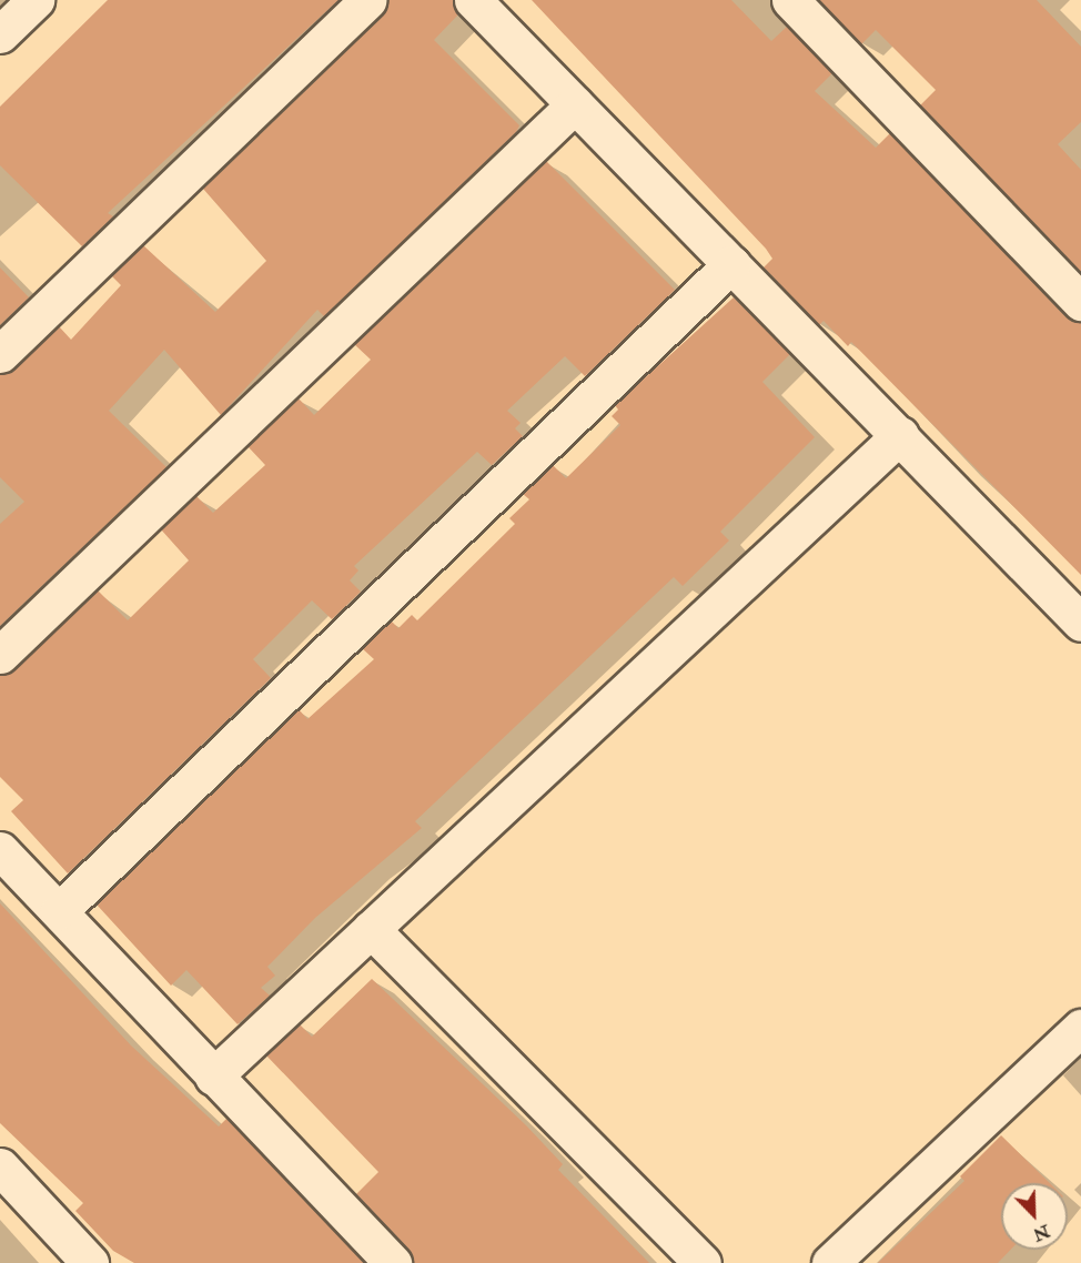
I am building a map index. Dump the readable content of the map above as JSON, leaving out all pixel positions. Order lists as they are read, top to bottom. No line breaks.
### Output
{"north":"bottom right"}
